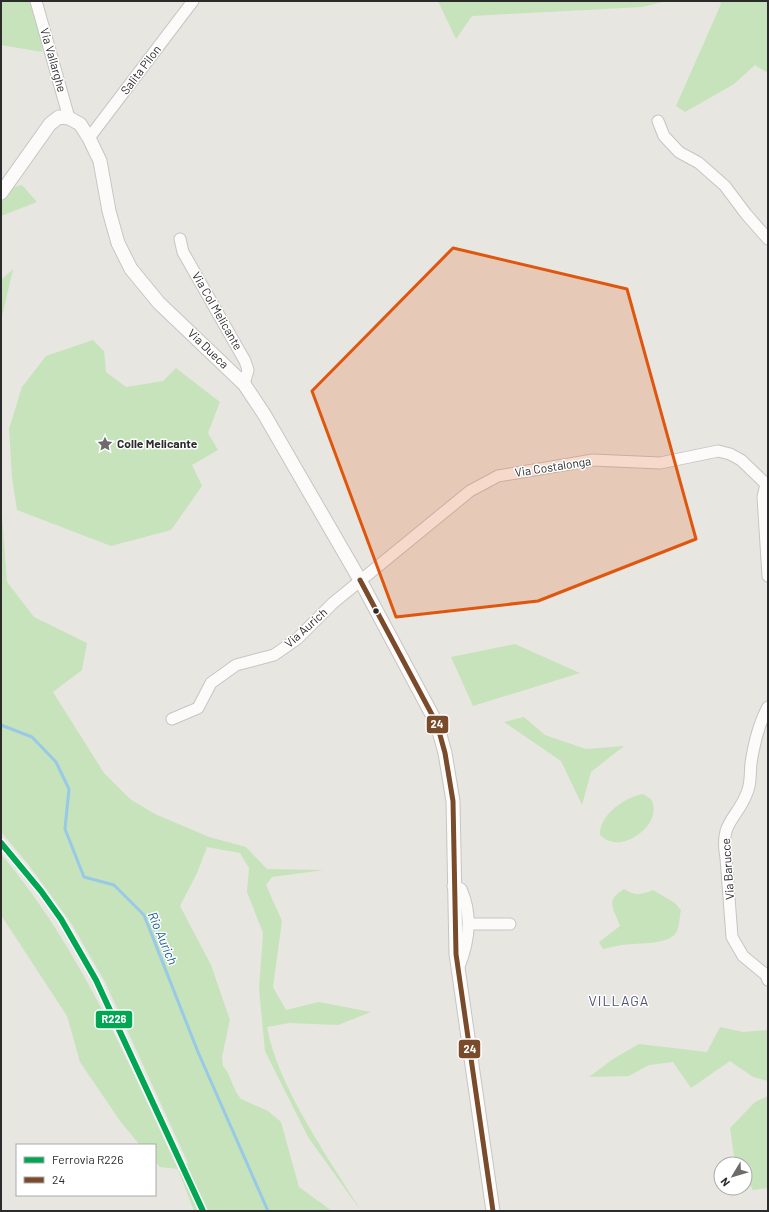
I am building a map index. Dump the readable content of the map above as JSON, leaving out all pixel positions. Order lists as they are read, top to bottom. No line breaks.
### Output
{"streets":{"street":["Via Vallarghe","Salita Pilon","Via Col Melicante","Via Dueca","Via Costalonga","Via Aurich","Via Barucce"]},"crossings":[["Via Vallarghe","Via Dueca"],["Salita Pilon","Via Dueca"],["Via Col Melicante","Via Dueca"],["Via Dueca","Via Costalonga"],["Via Dueca","Via Aurich"],["Via Costalonga","Via Aurich"]],"districts":["VILLAGA"],"water":["Rio Aurich"],"places":{"place":["Colle Melicante"]},"lines":["transit line 24","rail line R226"],"legend":["Ferrovia R226","24"],"north":"bottom left"}
